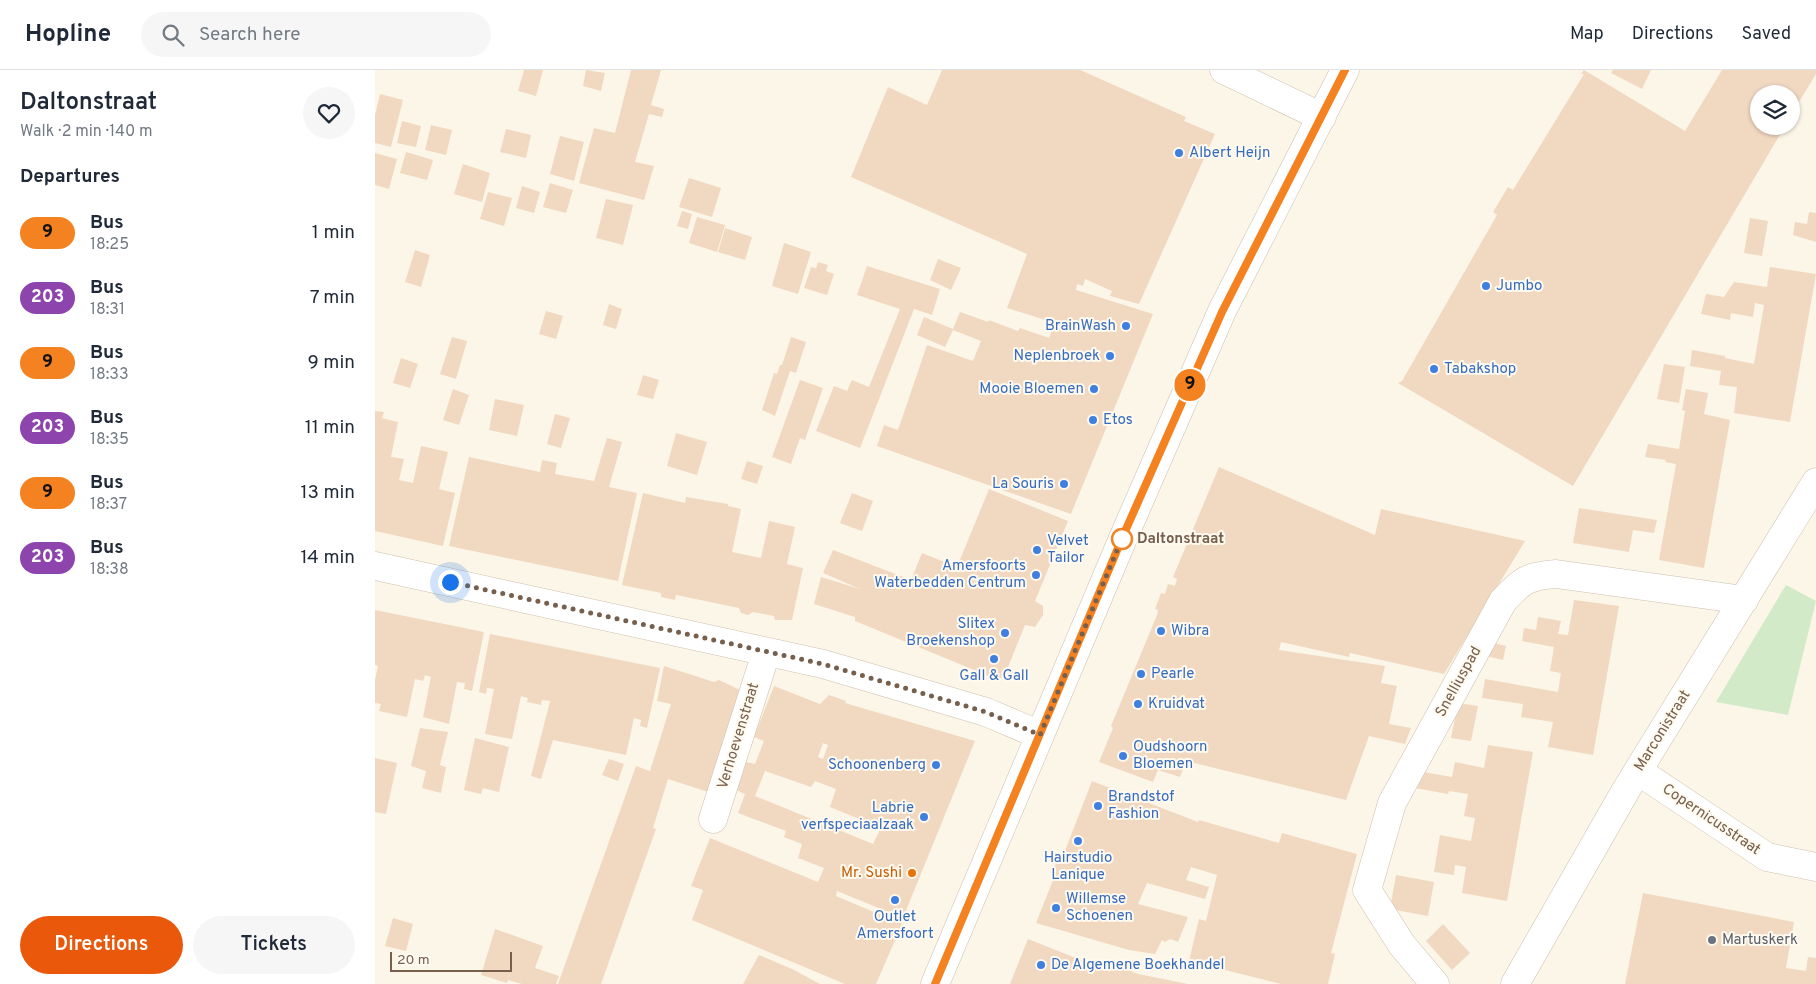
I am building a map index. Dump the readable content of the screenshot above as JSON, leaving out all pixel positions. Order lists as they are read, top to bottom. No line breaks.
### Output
{"streets":{"street":["Snelliuspad","Marconistraat","Verhoevenstraat","Copernicusstraat"]},"crossings":[["Snelliuspad","Marconistraat"],["Marconistraat","Copernicusstraat"]],"places":["Albert Heijn","Jumbo","BrainWash","Neplenbroek","Tabakshop","Mooie Bloemen","Etos","La Souris","Daltonstraat","Velvet Tailor","Amersfoorts Waterbedden Centrum","Wibra","Slitex Broekenshop","Gall & Gall","Pearle","Kruidvat","Oudshoorn Bloemen","Schoonenberg","Brandstof Fashion","Labrie verfspeciaalzaak","Hairstudio Lanique","Mr. Sushi","Outlet Amersfoort","Willemse Schoenen","Martuskerk","De Algemene Boekhandel"],"lines":["bus line 9"],"scale_bar":"20 m","page":{"header":"Hopline","search":"Search here","nav":["Map","Directions","Saved"],"heading":[["Daltonstraat","Walk · 2 min · 140 m"],"Departures"],"on_map":"9","list":[{"mark":"9","name":"Bus","note":"18:25","value":"1 min"},{"mark":"203","name":"Bus","note":"18:31","value":"7 min"},{"mark":"9","name":"Bus","note":"18:33","value":"9 min"},{"mark":"203","name":"Bus","note":"18:35","value":"11 min"},{"mark":"9","name":"Bus","note":"18:37","value":"13 min"},{"mark":"203","name":"Bus","note":"18:38","value":"14 min"}],"buttons":["Directions","Tickets"],"scale":"20 m"}}
